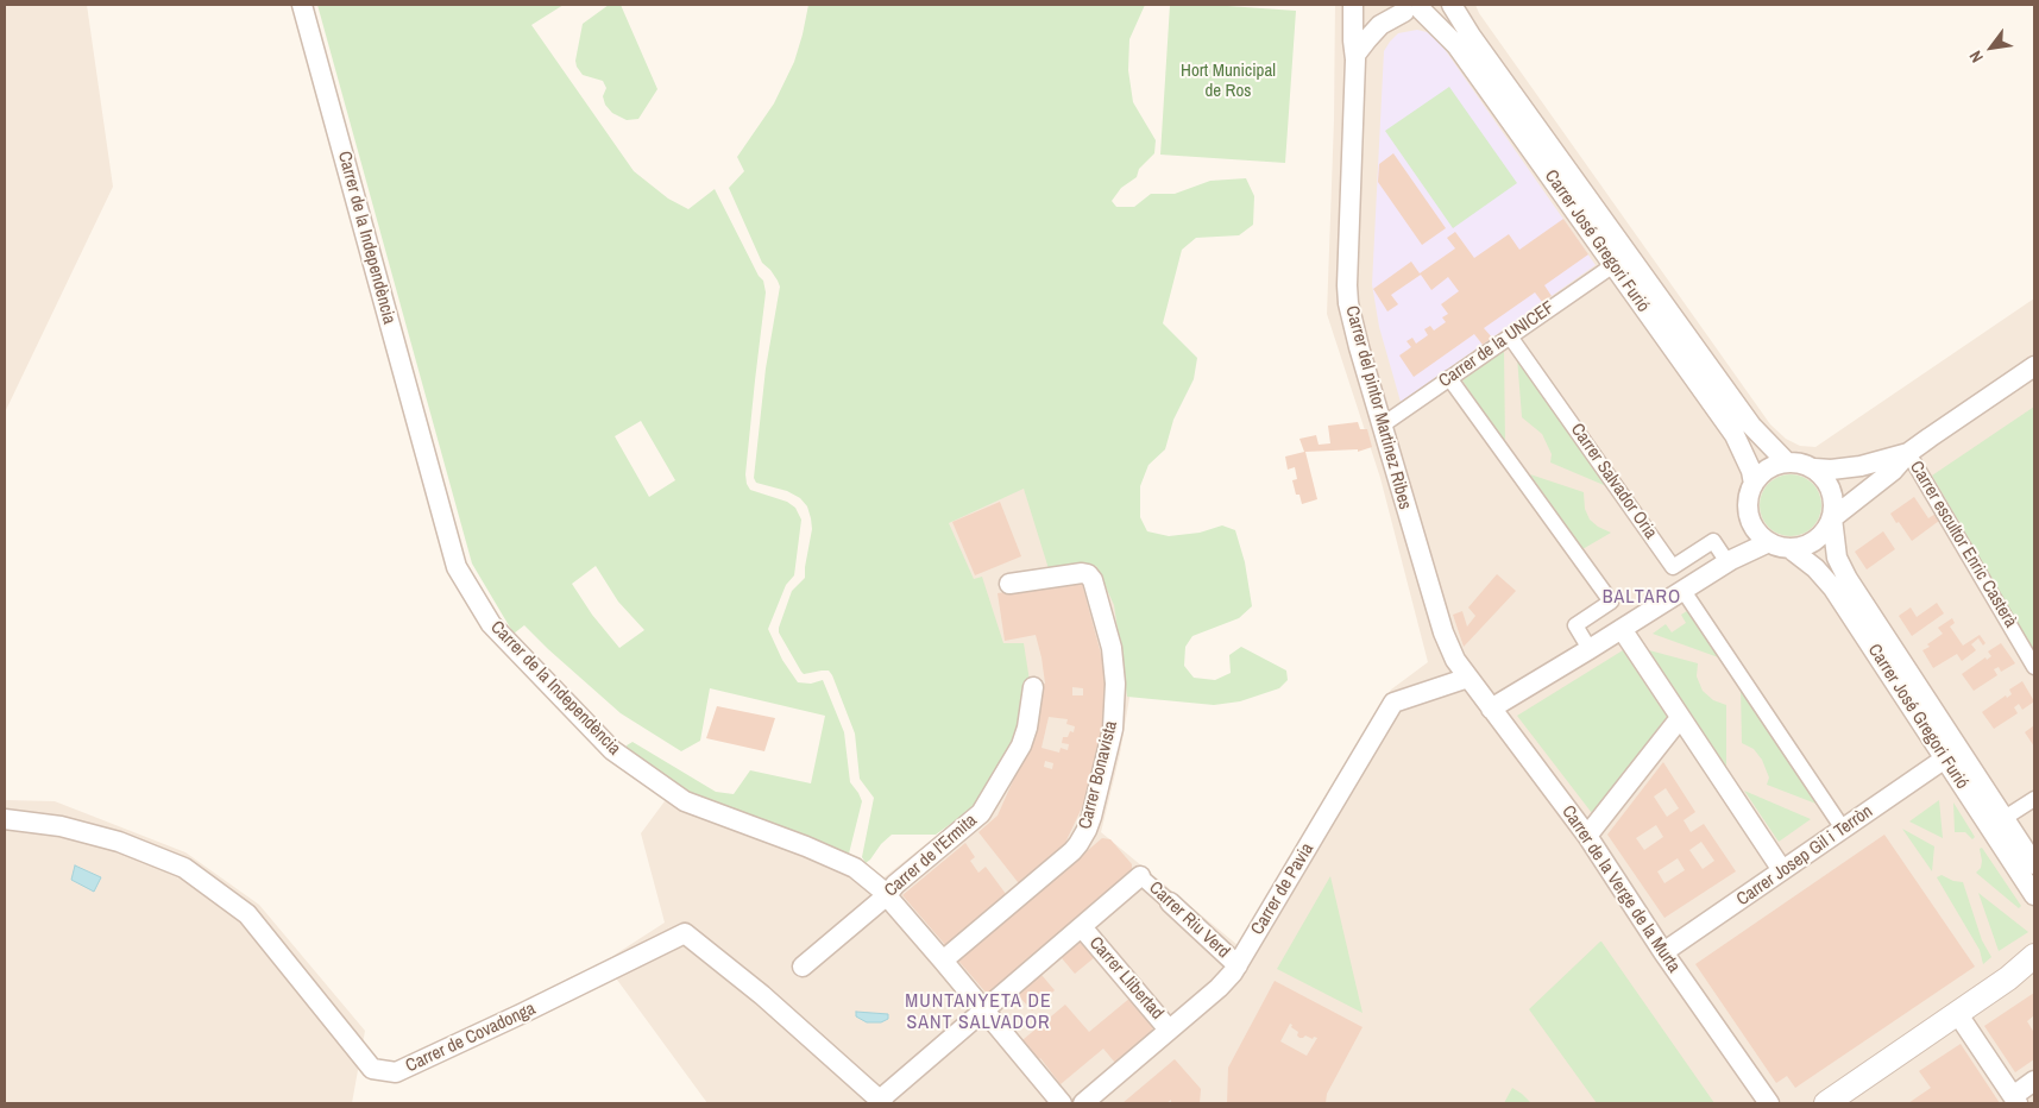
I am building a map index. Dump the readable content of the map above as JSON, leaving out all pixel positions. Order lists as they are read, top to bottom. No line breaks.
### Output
{"streets":{"street":["Carrer de la Independència","Carrer José Gregori Furió","Carrer de la UNICEF","Carrer del pintor Martinez Ribes","Carrer Salvador Oria","Carrer escultor Enric Casterà","Carrer Bonavista","Carrer de l'Ermita","Carrer Josep Gil i Terròn","Carrer de Pavia","Carrer de la Verge de la Murta","Carrer Riu Verd","Carrer Llibertad","Carrer de Covadonga"]},"crossings":[["Carrer de la Independència","Carrer Bonavista"],["Carrer de la Independència","Carrer de l'Ermita"],["Carrer José Gregori Furió","Carrer de la UNICEF"],["Carrer José Gregori Furió","Carrer Josep Gil i Terròn"],["Carrer de la UNICEF","Carrer del pintor Martinez Ribes"],["Carrer de la UNICEF","Carrer Salvador Oria"],["Carrer del pintor Martinez Ribes","Carrer de Pavia"],["Carrer del pintor Martinez Ribes","Carrer de la Verge de la Murta"],["Carrer Josep Gil i Terròn","Carrer de la Verge de la Murta"],["Carrer de Pavia","Carrer de la Verge de la Murta"],["Carrer de Pavia","Carrer Riu Verd"],["Carrer de Pavia","Carrer Llibertad"]],"districts":["BALTARO","MUNTANYETA DE SANT SALVADOR"],"parks":["Hort Municipal de Ros"],"north":"bottom left"}
